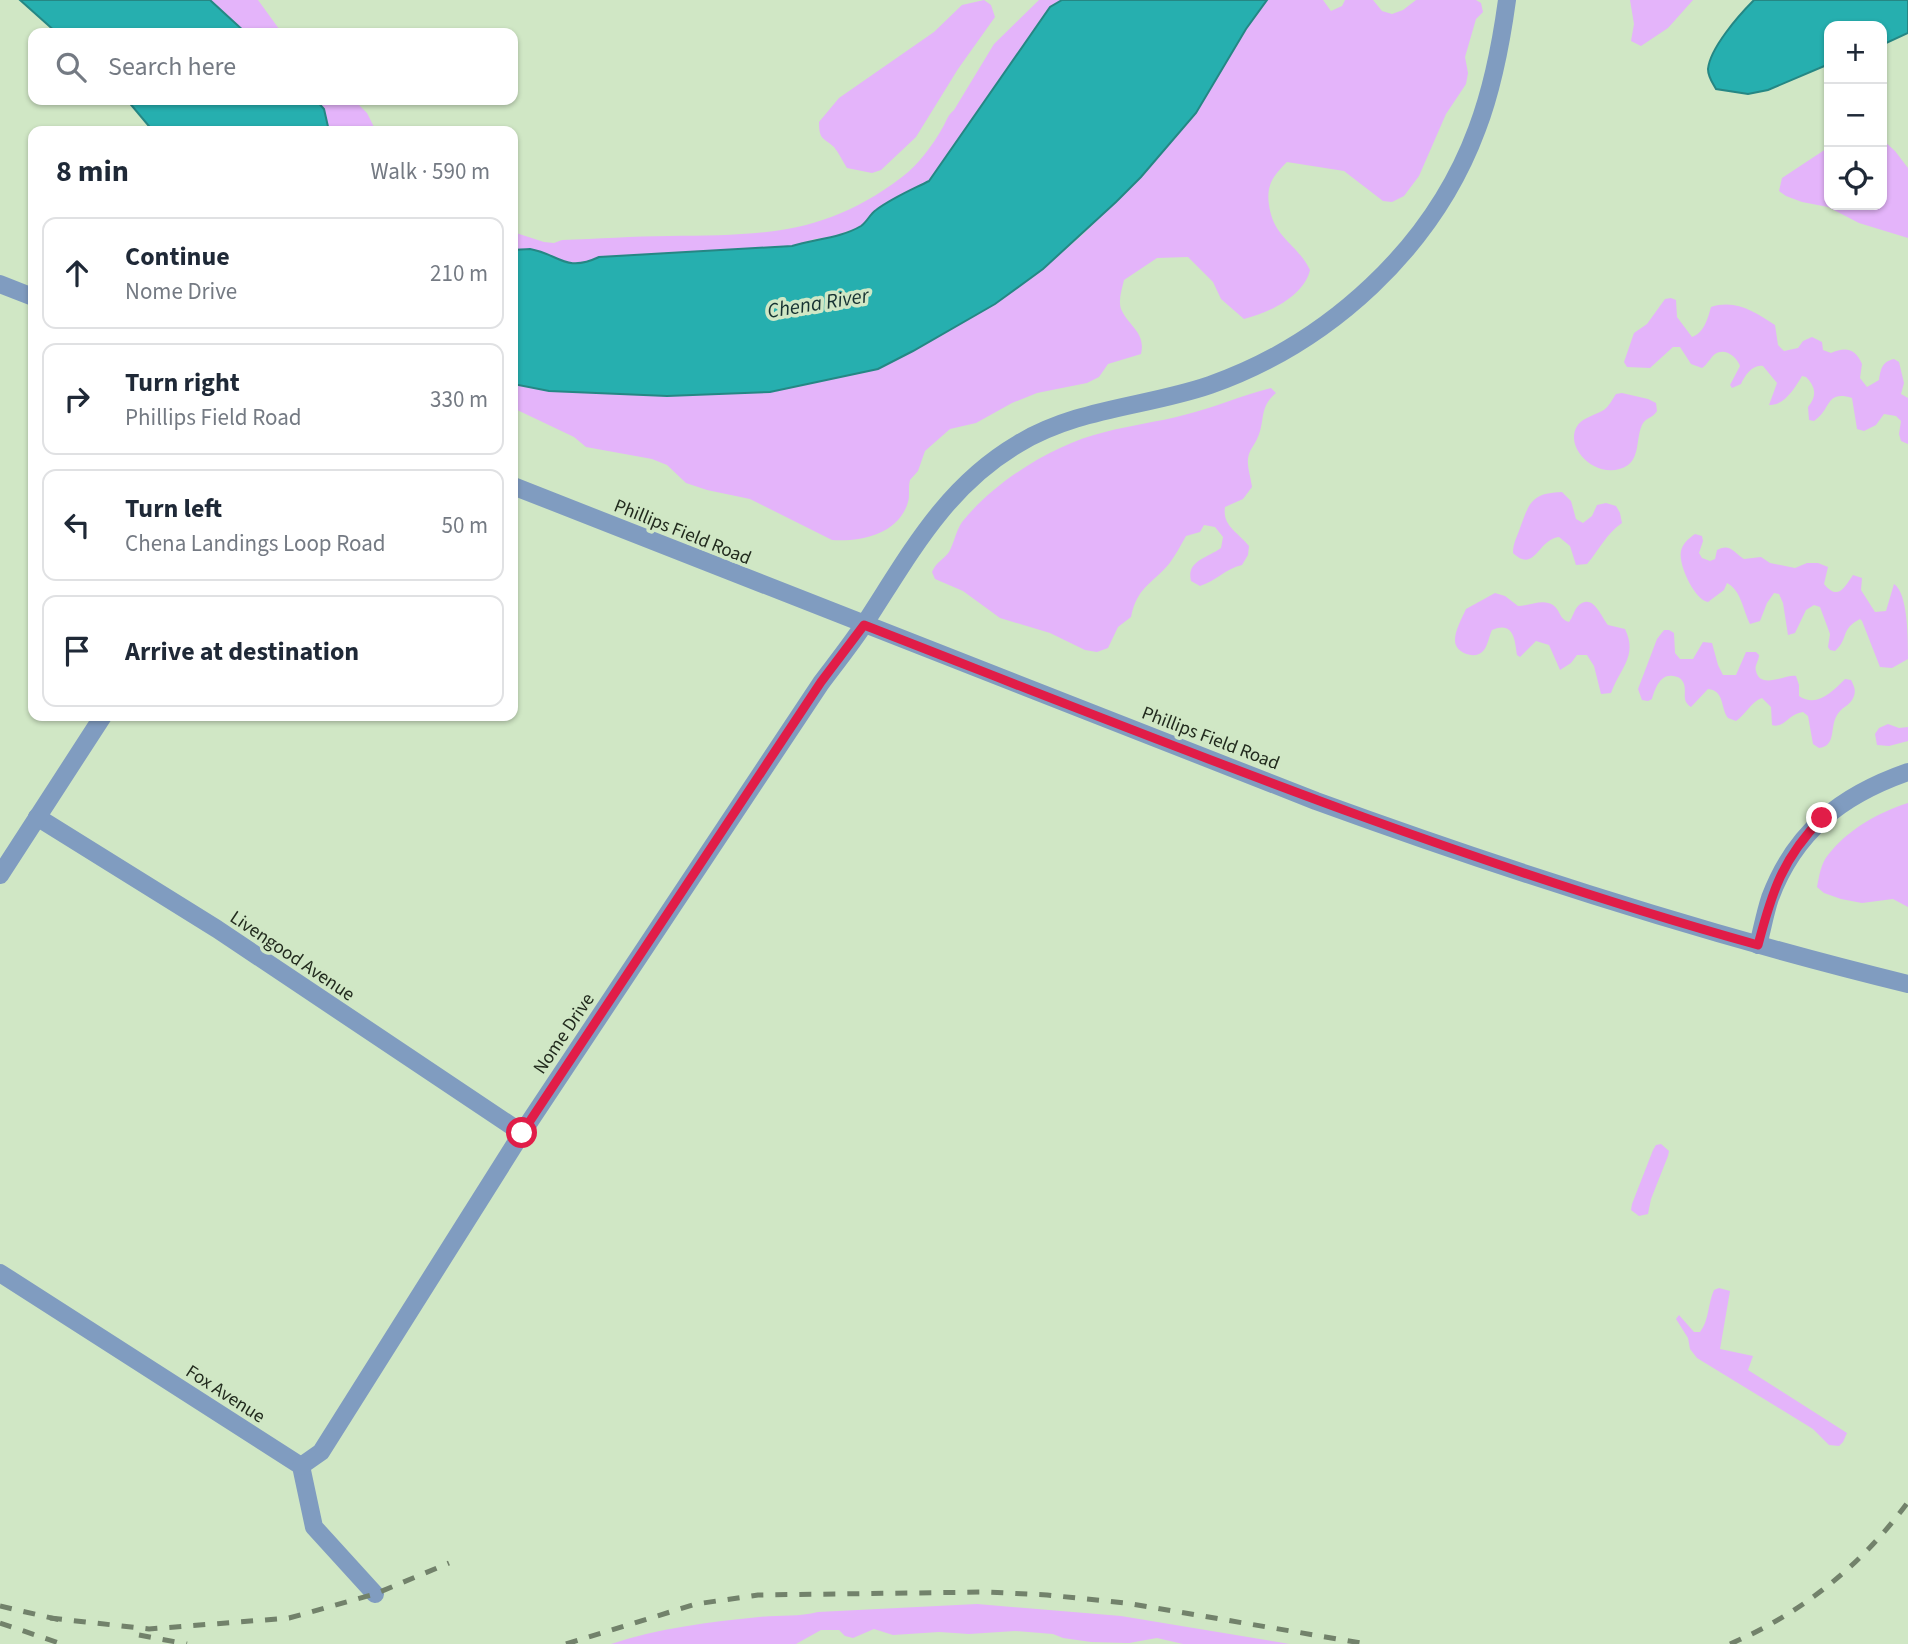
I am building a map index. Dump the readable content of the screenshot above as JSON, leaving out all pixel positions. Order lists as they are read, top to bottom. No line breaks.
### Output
{"streets":{"street":["Phillips Field Road","Livengood Avenue","Nome Drive","Fox Avenue"]},"crossings":[["Phillips Field Road","Nome Drive"],["Livengood Avenue","Nome Drive"],["Nome Drive","Fox Avenue"]],"water":["Chena River"],"page":{"map_buttons":["+","−"],"search":"Search here","heading":["8 min","Walk · 590 m"],"list":[["Continue","Nome Drive","210 m"],["Turn right","Phillips Field Road","330 m"],["Turn left","Chena Landings Loop Road","50 m"],"Arrive at destination"]}}
